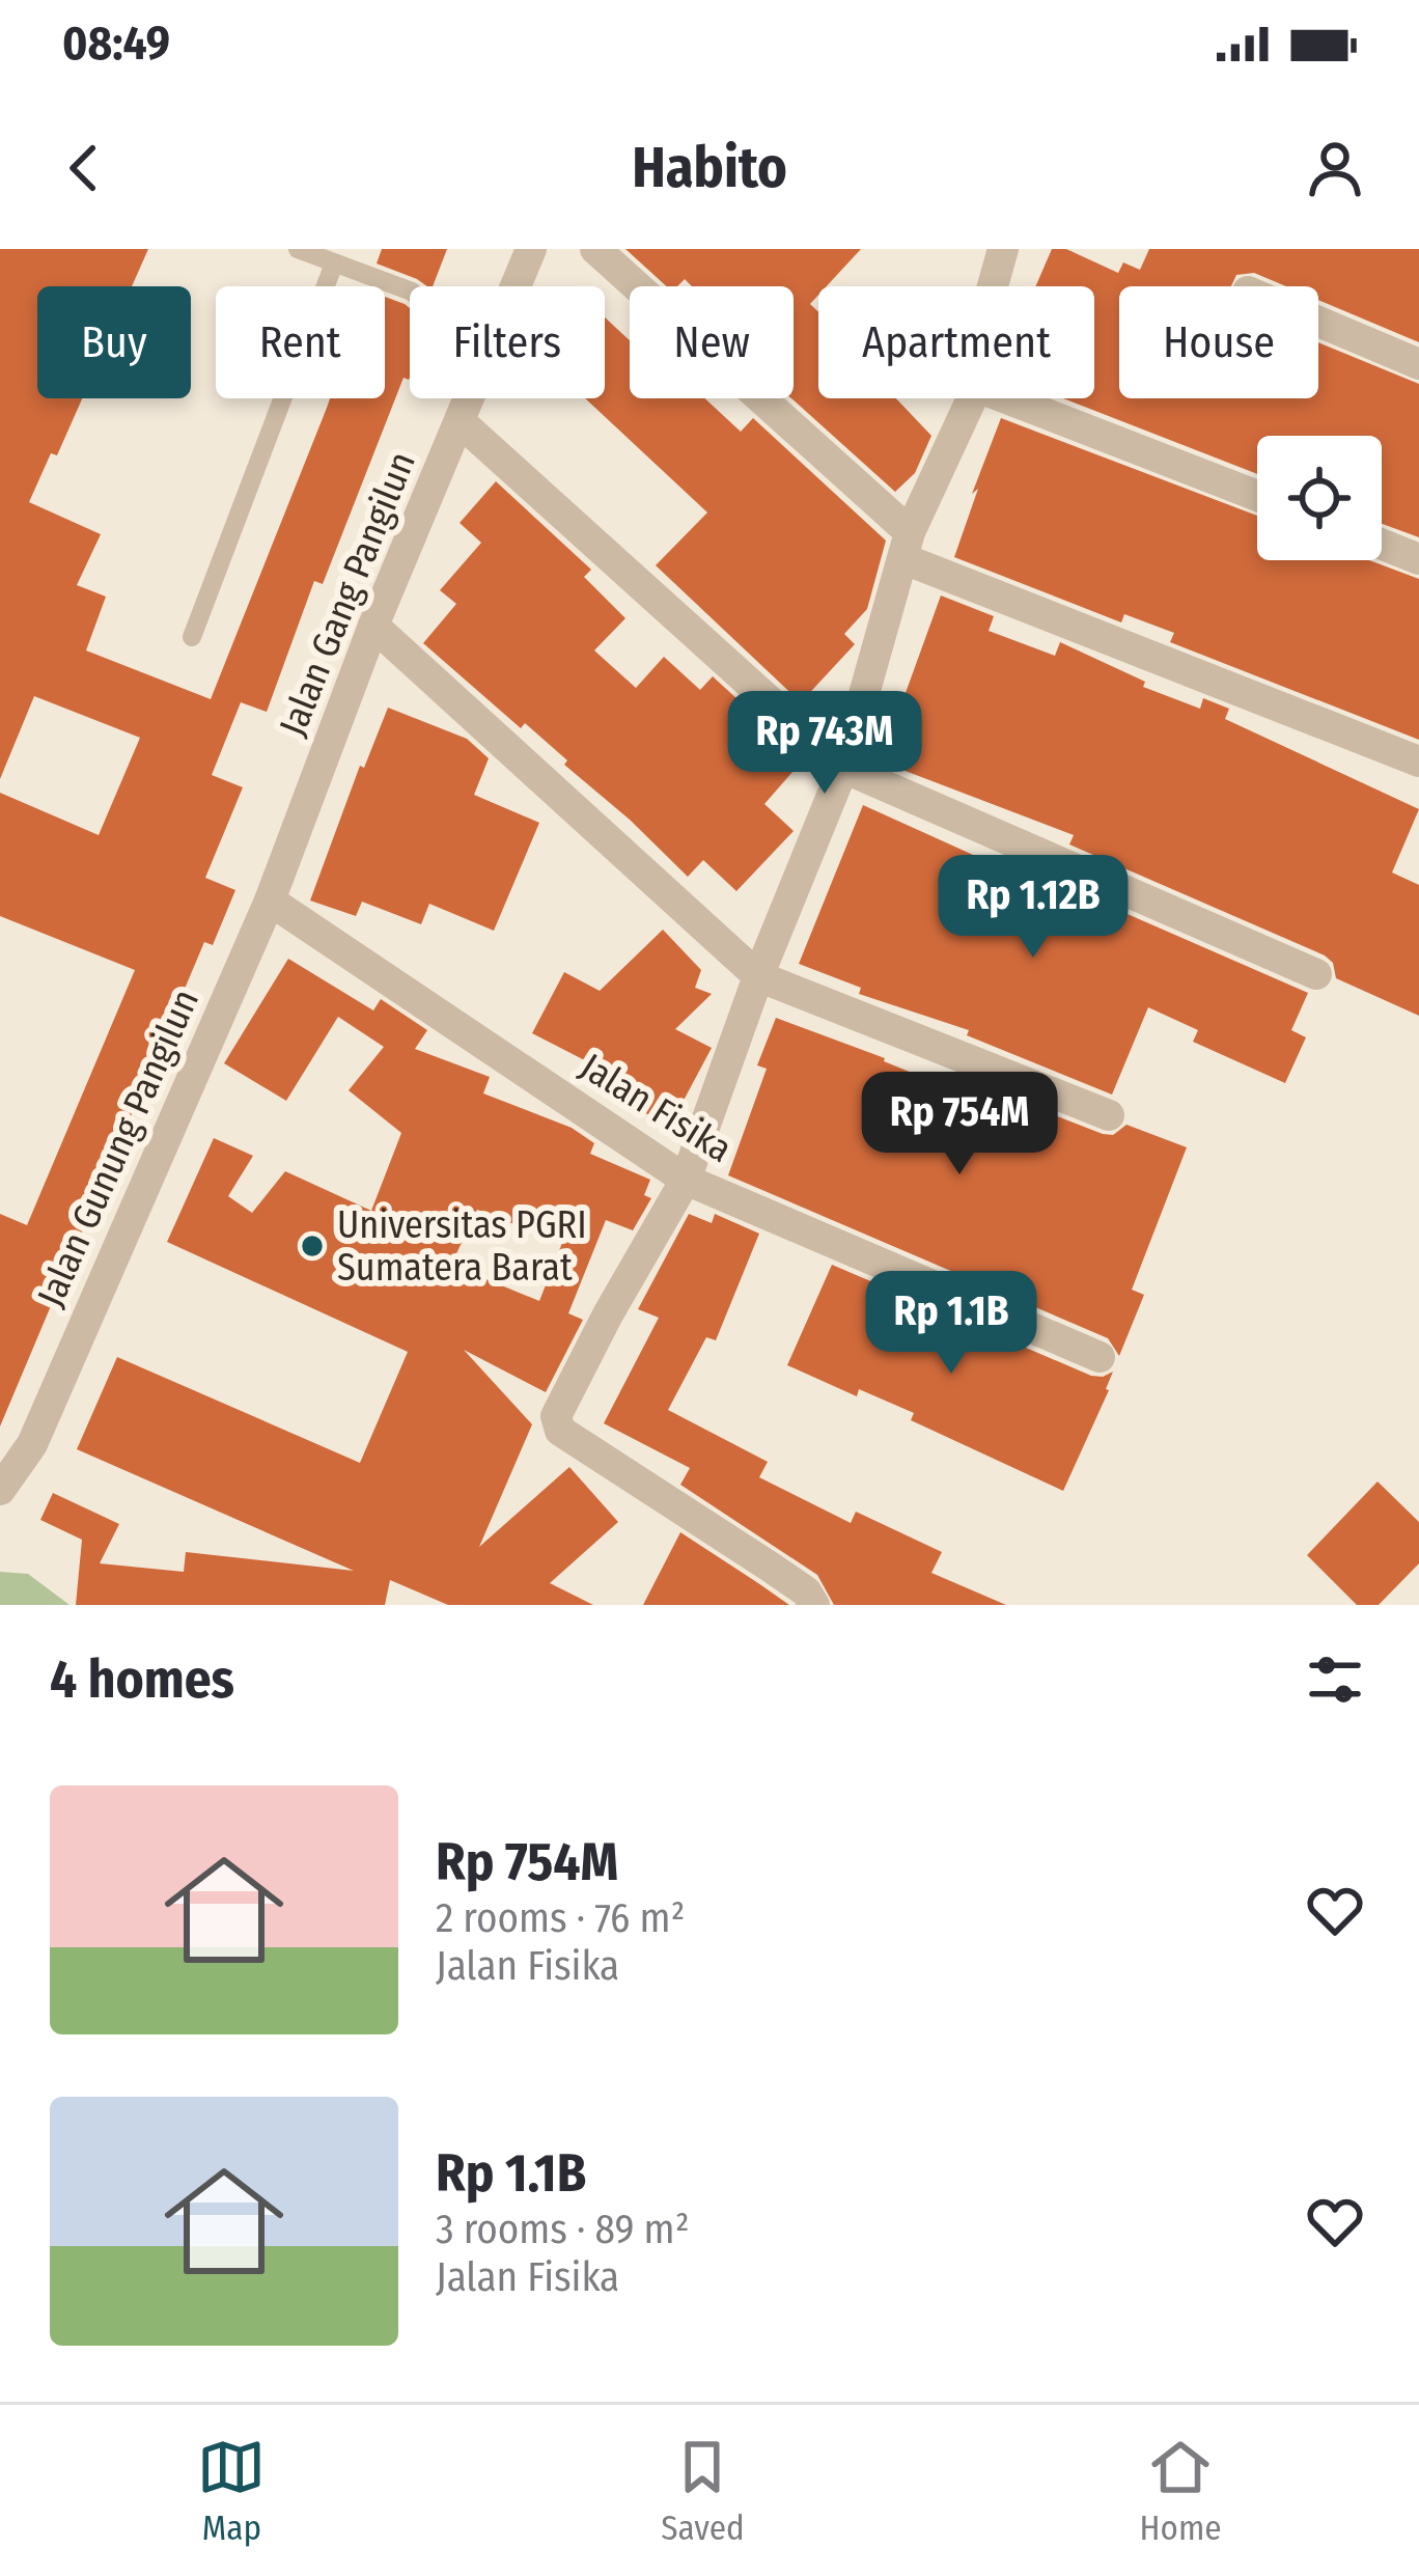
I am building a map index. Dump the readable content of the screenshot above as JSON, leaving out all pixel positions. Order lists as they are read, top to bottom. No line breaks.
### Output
{"streets":{"street":["Jalan Gang Pangilun","Jalan Fisika","Jalan Gunung Pangilun"]},"crossings":[["Jalan Gang Pangilun","Jalan Fisika"],["Jalan Gang Pangilun","Jalan Gunung Pangilun"],["Jalan Fisika","Jalan Gunung Pangilun"]],"places":["Universitas PGRI Sumatera Barat"],"page":{"status":"08:49","header":"Habito","chip":["Buy","Rent","Filters","New","Apartment","House"],"price":["Rp 743M","Rp 1.12B","Rp 754M","Rp 1.1B"],"heading":"4 homes","list":[{"name":"Rp 754M","note":"2 rooms · 76 m² · Jalan Fisika"},{"name":"Rp 1.1B","note":"3 rooms · 89 m² · Jalan Fisika"}],"tabs":["Map","Saved","Home"]}}
